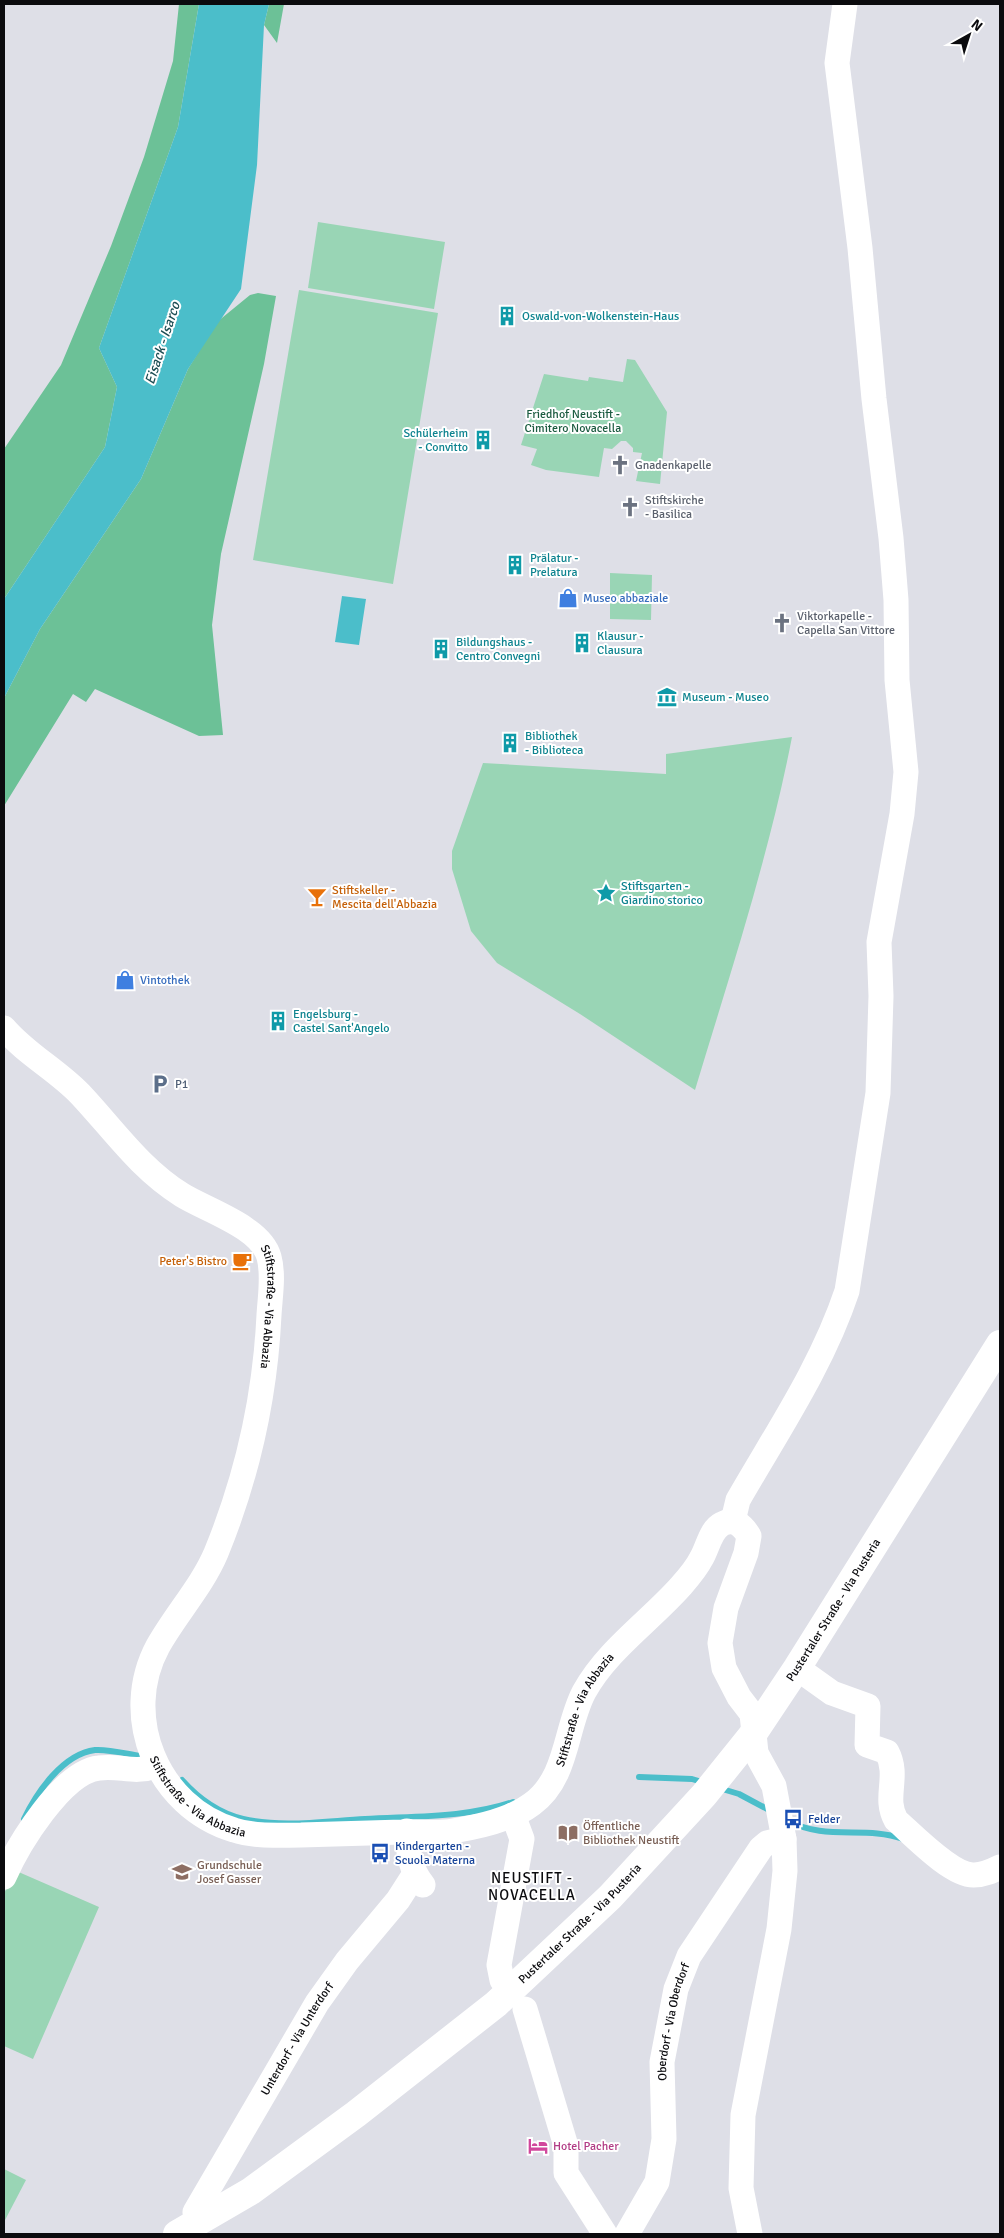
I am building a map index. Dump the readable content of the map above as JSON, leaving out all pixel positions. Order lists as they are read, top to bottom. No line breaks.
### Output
{"streets":{"main road":["Pustertaler Straße - Via Pusteria"],"street":["Stiftstraße - Via Abbazia","Oberdorf - Via Oberdorf","Unterdorf - Via Unterdorf"]},"crossings":[["Stiftstraße - Via Abbazia","Unterdorf - Via Unterdorf"]],"districts":["NEUSTIFT - NOVACELLA"],"water":["Eisack - Isarco"],"parks":["Friedhof Neustift - Cimitero Novacella"],"places":{"building":["Oswald-von-Wolkenstein-Haus","Schülerheim - Convitto","Prälatur - Prelatura","Klausur - Clausura","Bildungshaus - Centro Convegni","Bibliothek - Biblioteca","Engelsburg - Castel Sant'Angelo"],"church":["Gnadenkapelle","Stiftskirche - Basilica","Viktorkapelle - Capella San Vittore"],"shop":["Museo abbaziale","Vintothek"],"museum":["Museum - Museo"],"place":["Stiftsgarten - Giardino storico"],"bar":["Stiftskeller - Mescita dell'Abbazia"],"parking":["P1"],"cafe":["Peter's Bistro"],"bus stop":["Felder","Kindergarten - Scuola Materna"],"library":["Öffentliche Bibliothek Neustift"],"school or university":["Grundschule Josef Gasser"],"hotel":["Hotel Pacher"]},"north":"top right"}
